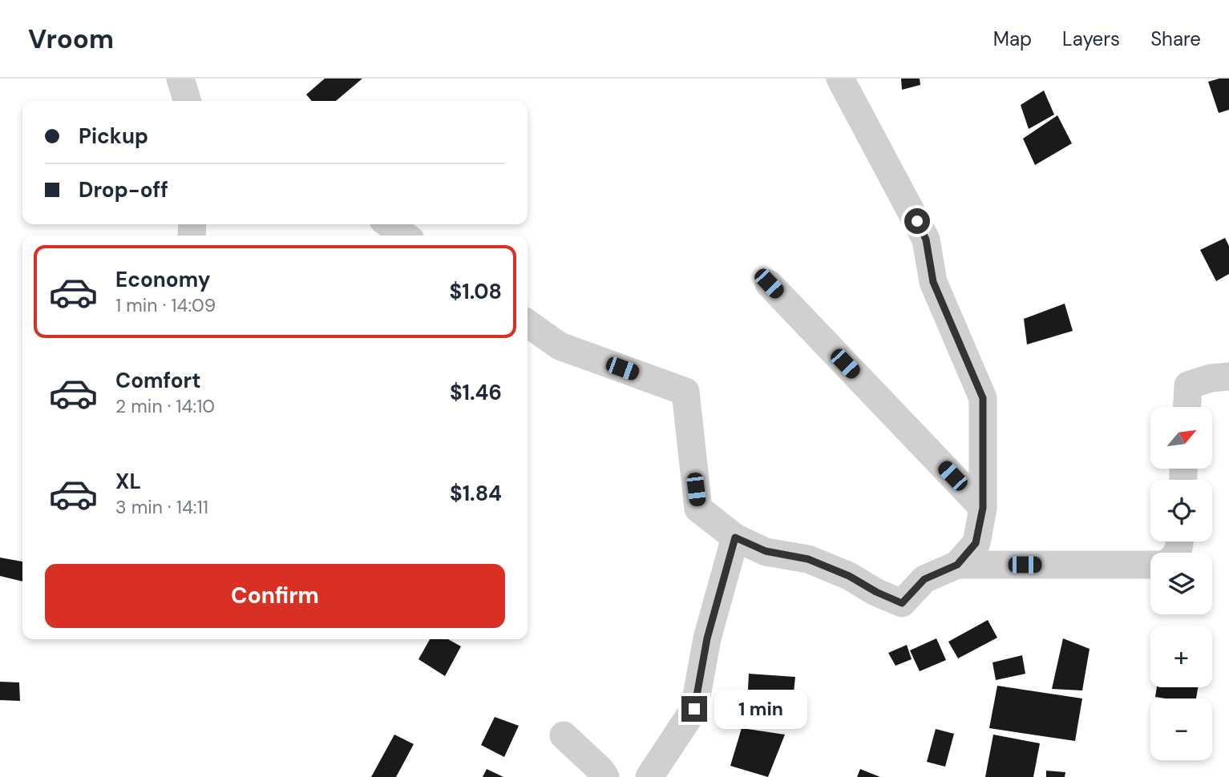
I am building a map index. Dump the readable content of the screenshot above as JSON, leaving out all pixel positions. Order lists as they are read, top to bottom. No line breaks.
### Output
{"north":"top right","page":{"header":"Vroom","nav":["Map","Layers","Share"],"banner":["Pickup","Drop-off"],"list":[{"name":"Economy","note":"1 min · 14:09","value":"$1.08"},{"name":"Comfort","note":"2 min · 14:10","value":"$1.46"},{"name":"XL","note":"3 min · 14:11","value":"$1.84"}],"map_buttons":["+","−"],"buttons":"Confirm","bubble":"1 min"}}
